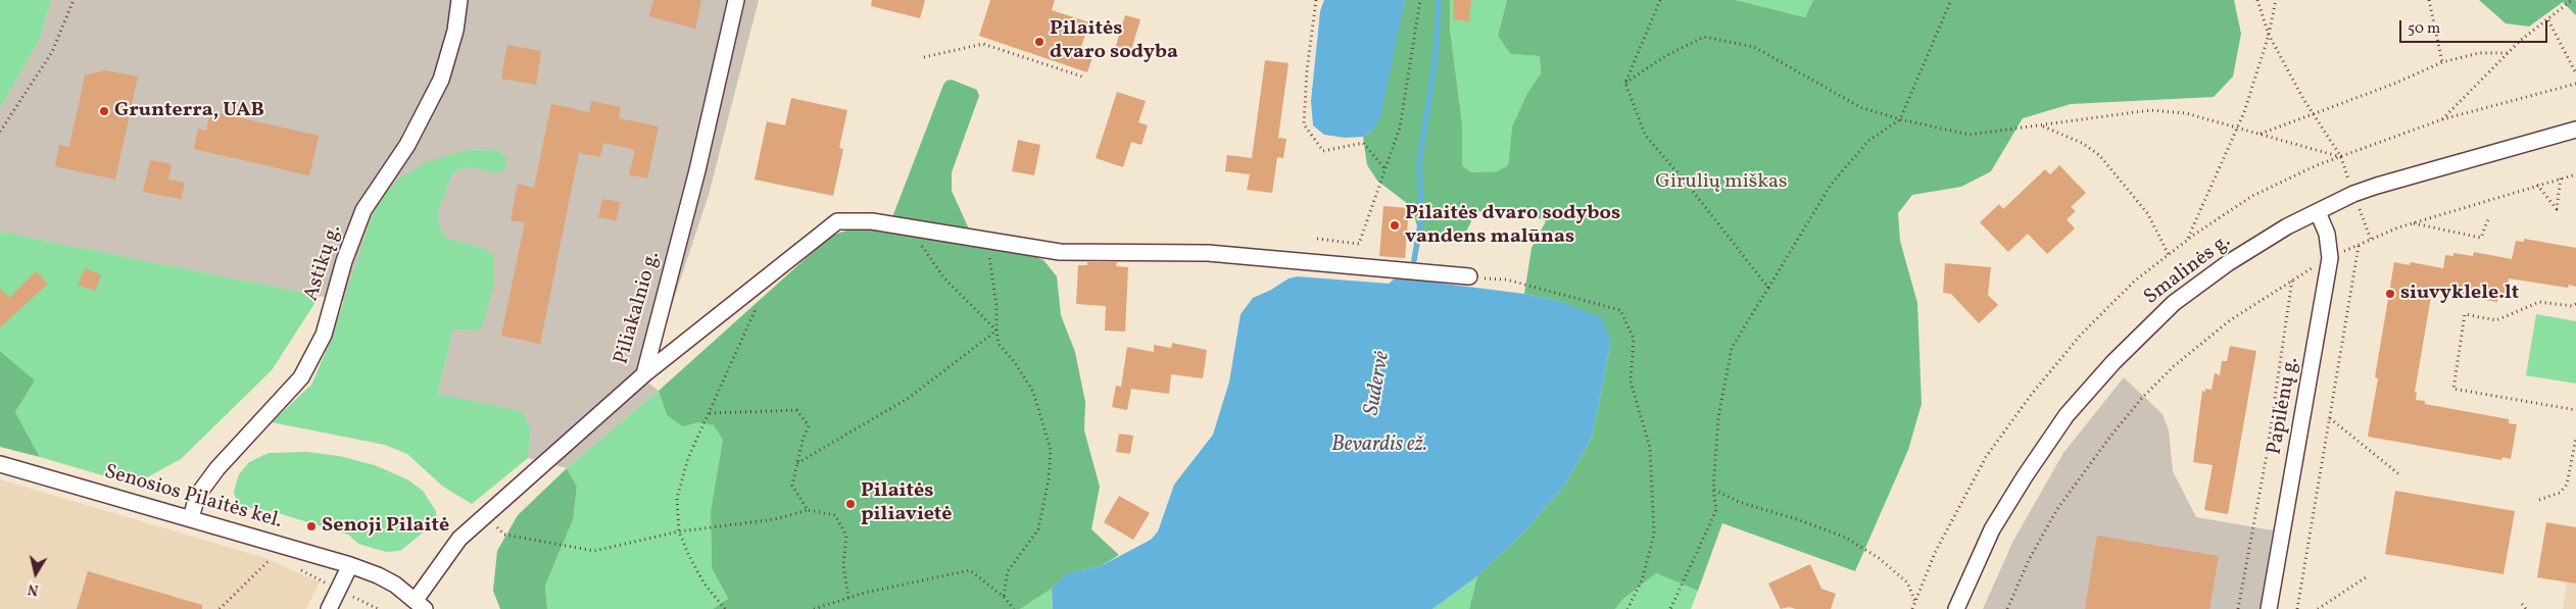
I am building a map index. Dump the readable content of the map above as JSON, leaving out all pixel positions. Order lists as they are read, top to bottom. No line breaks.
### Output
{"streets":{"street":["Astikų g.","Smalinės g.","Piliakalnio g.","Papilėnų g.","Senosios Pilaitės kel."]},"crossings":[["Astikų g.","Senosios Pilaitės kel."],["Smalinės g.","Papilėnų g."],["Piliakalnio g.","Senosios Pilaitės kel."]],"water":["Sudervė","Bevardis ež."],"parks":["Girulių miškas"],"places":["Pilaitės dvaro sodyba","Grunterra, UAB","Pilaitės dvaro sodybos vandens malūnas","siuvyklele.lt","Pilaitės piliavietė","Senoji Pilaitė"],"scale_bar":"50 m","north":"bottom"}
